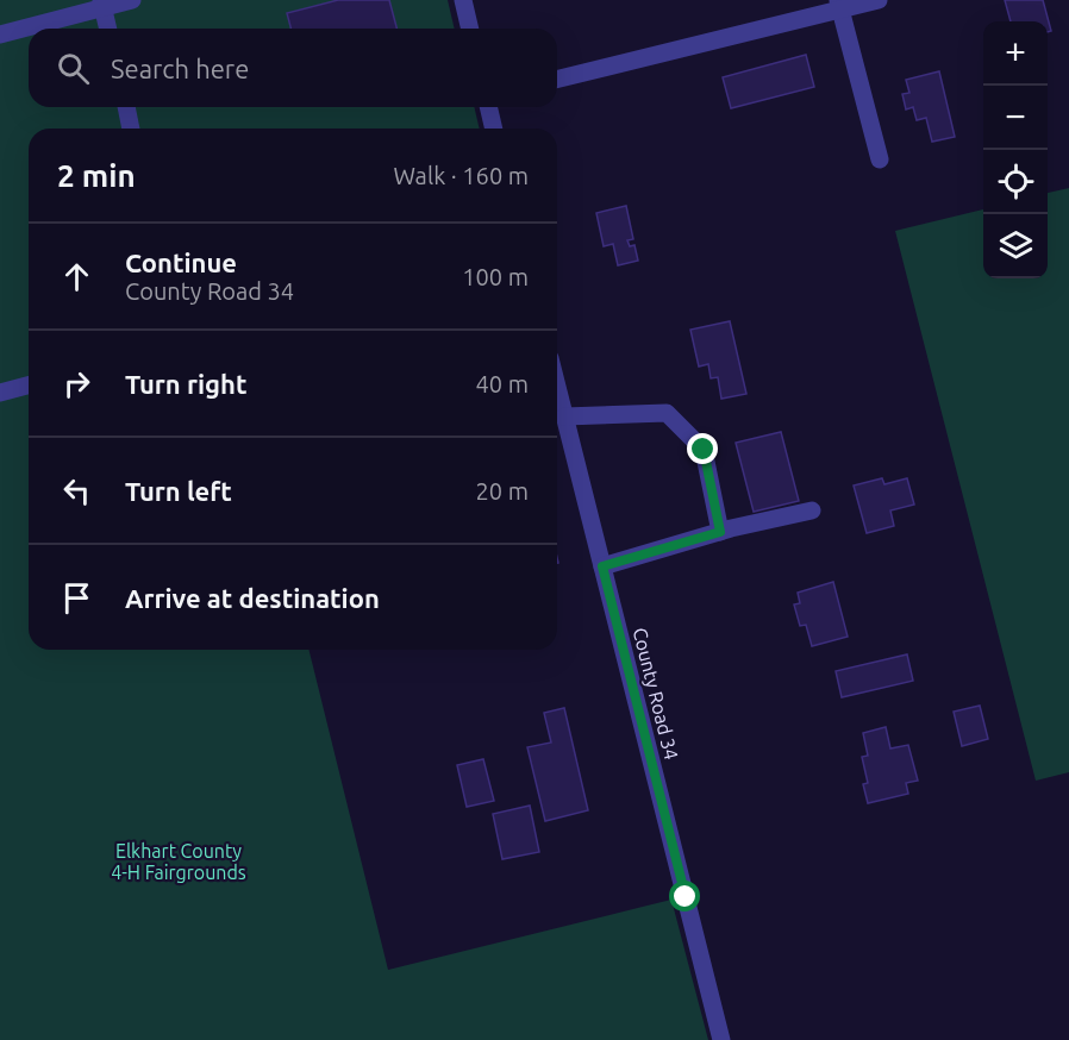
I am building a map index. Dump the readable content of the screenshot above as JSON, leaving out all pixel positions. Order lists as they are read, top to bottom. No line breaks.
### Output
{"streets":{"street":["County Road 34"]},"parks":["Elkhart County 4-H Fairgrounds"],"page":{"map_buttons":["+","−"],"search":"Search here","heading":["2 min","Walk · 160 m"],"list":[["Continue","County Road 34","100 m"],["Turn right","40 m"],["Turn left","20 m"],"Arrive at destination"]}}
